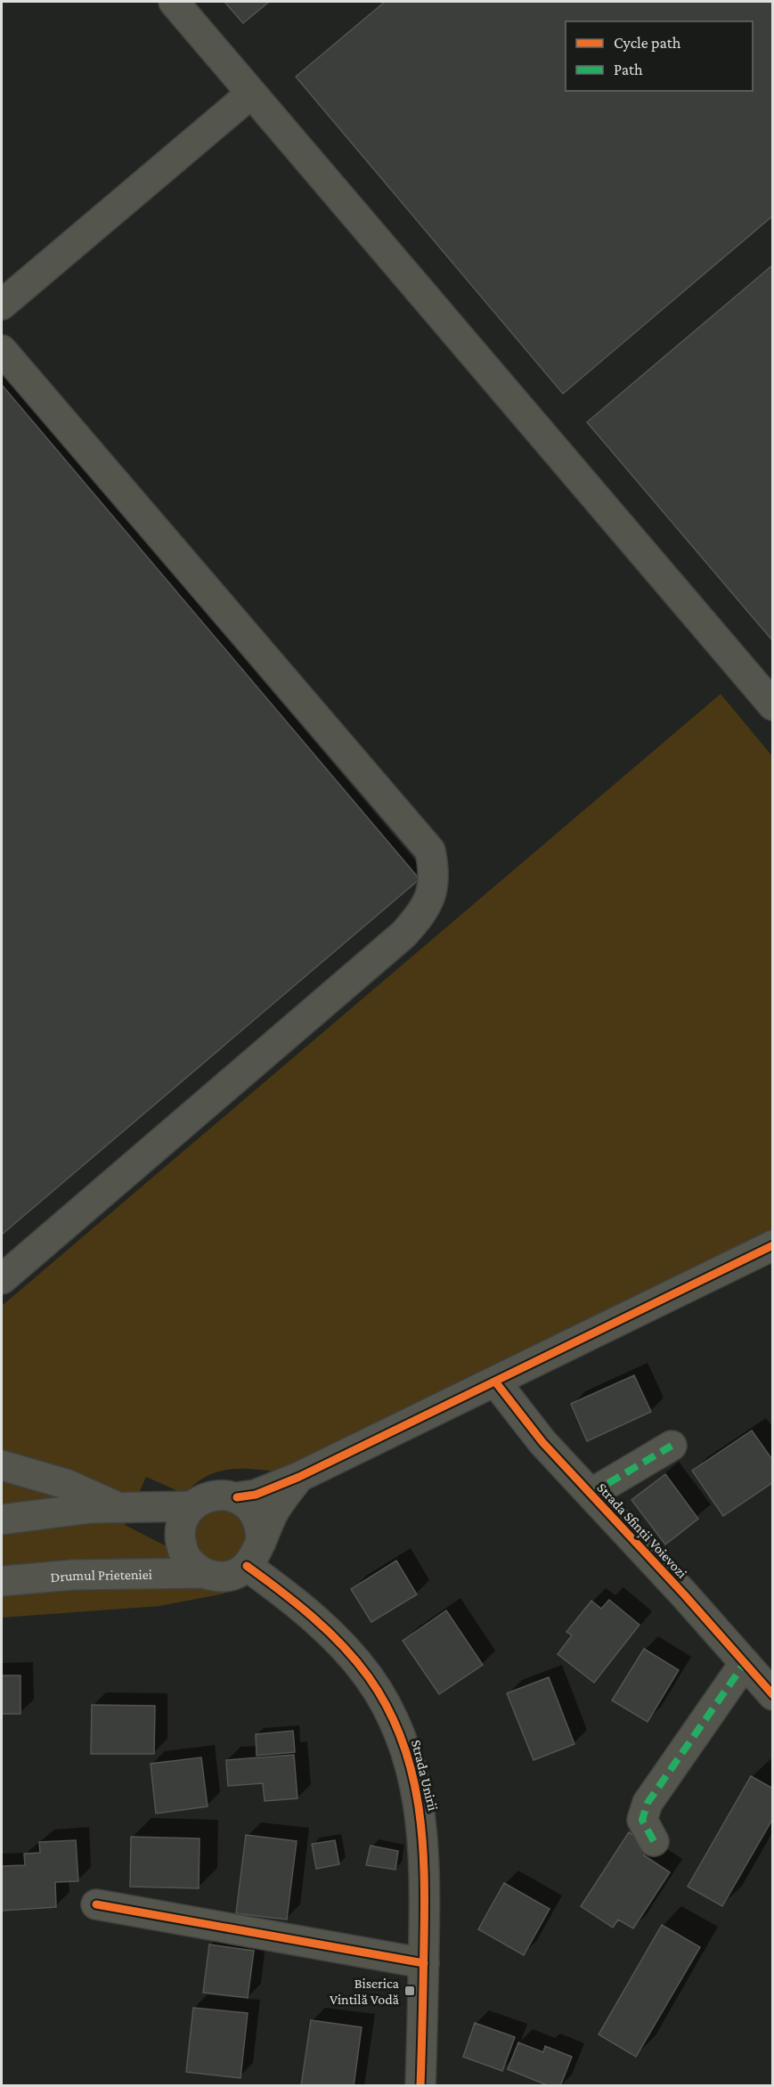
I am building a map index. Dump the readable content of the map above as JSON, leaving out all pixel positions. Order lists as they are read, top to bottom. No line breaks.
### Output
{"streets":{"street":["Strada Sfinții Voievozi","Drumul Prieteniei","Strada Unirii"]},"crossings":[["Drumul Prieteniei","Strada Unirii"]],"places":{"transit":["Biserica Vintilă Vodă"]},"legend":["Cycle path","Path"]}
